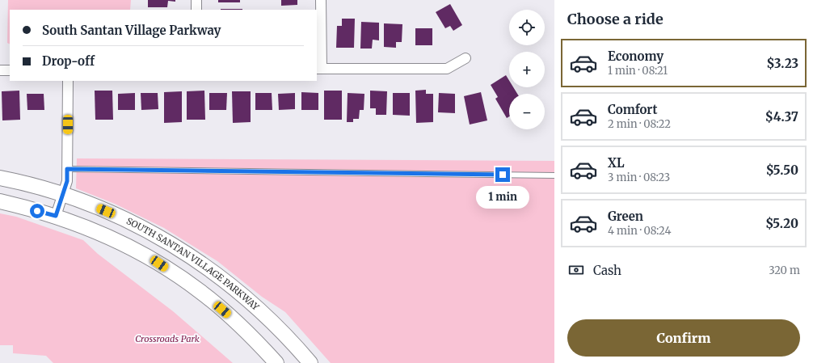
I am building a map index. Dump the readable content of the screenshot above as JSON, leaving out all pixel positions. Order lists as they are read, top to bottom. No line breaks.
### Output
{"streets":{"main road":["SOUTH SANTAN VILLAGE PARKWAY"]},"parks":["Crossroads Park"],"page":{"heading":"Choose a ride","map_buttons":["+","−"],"banner":["South Santan Village Parkway","Drop-off"],"list":[{"name":"Economy","note":"1 min · 08:21","value":"$3.23"},{"name":"Comfort","note":"2 min · 08:22","value":"$4.37"},{"name":"XL","note":"3 min · 08:23","value":"$5.50"},{"name":"Green","note":"4 min · 08:24","value":"$5.20"}],"bubble":"1 min","pay":["Cash","320 m"],"buttons":"Confirm"}}
